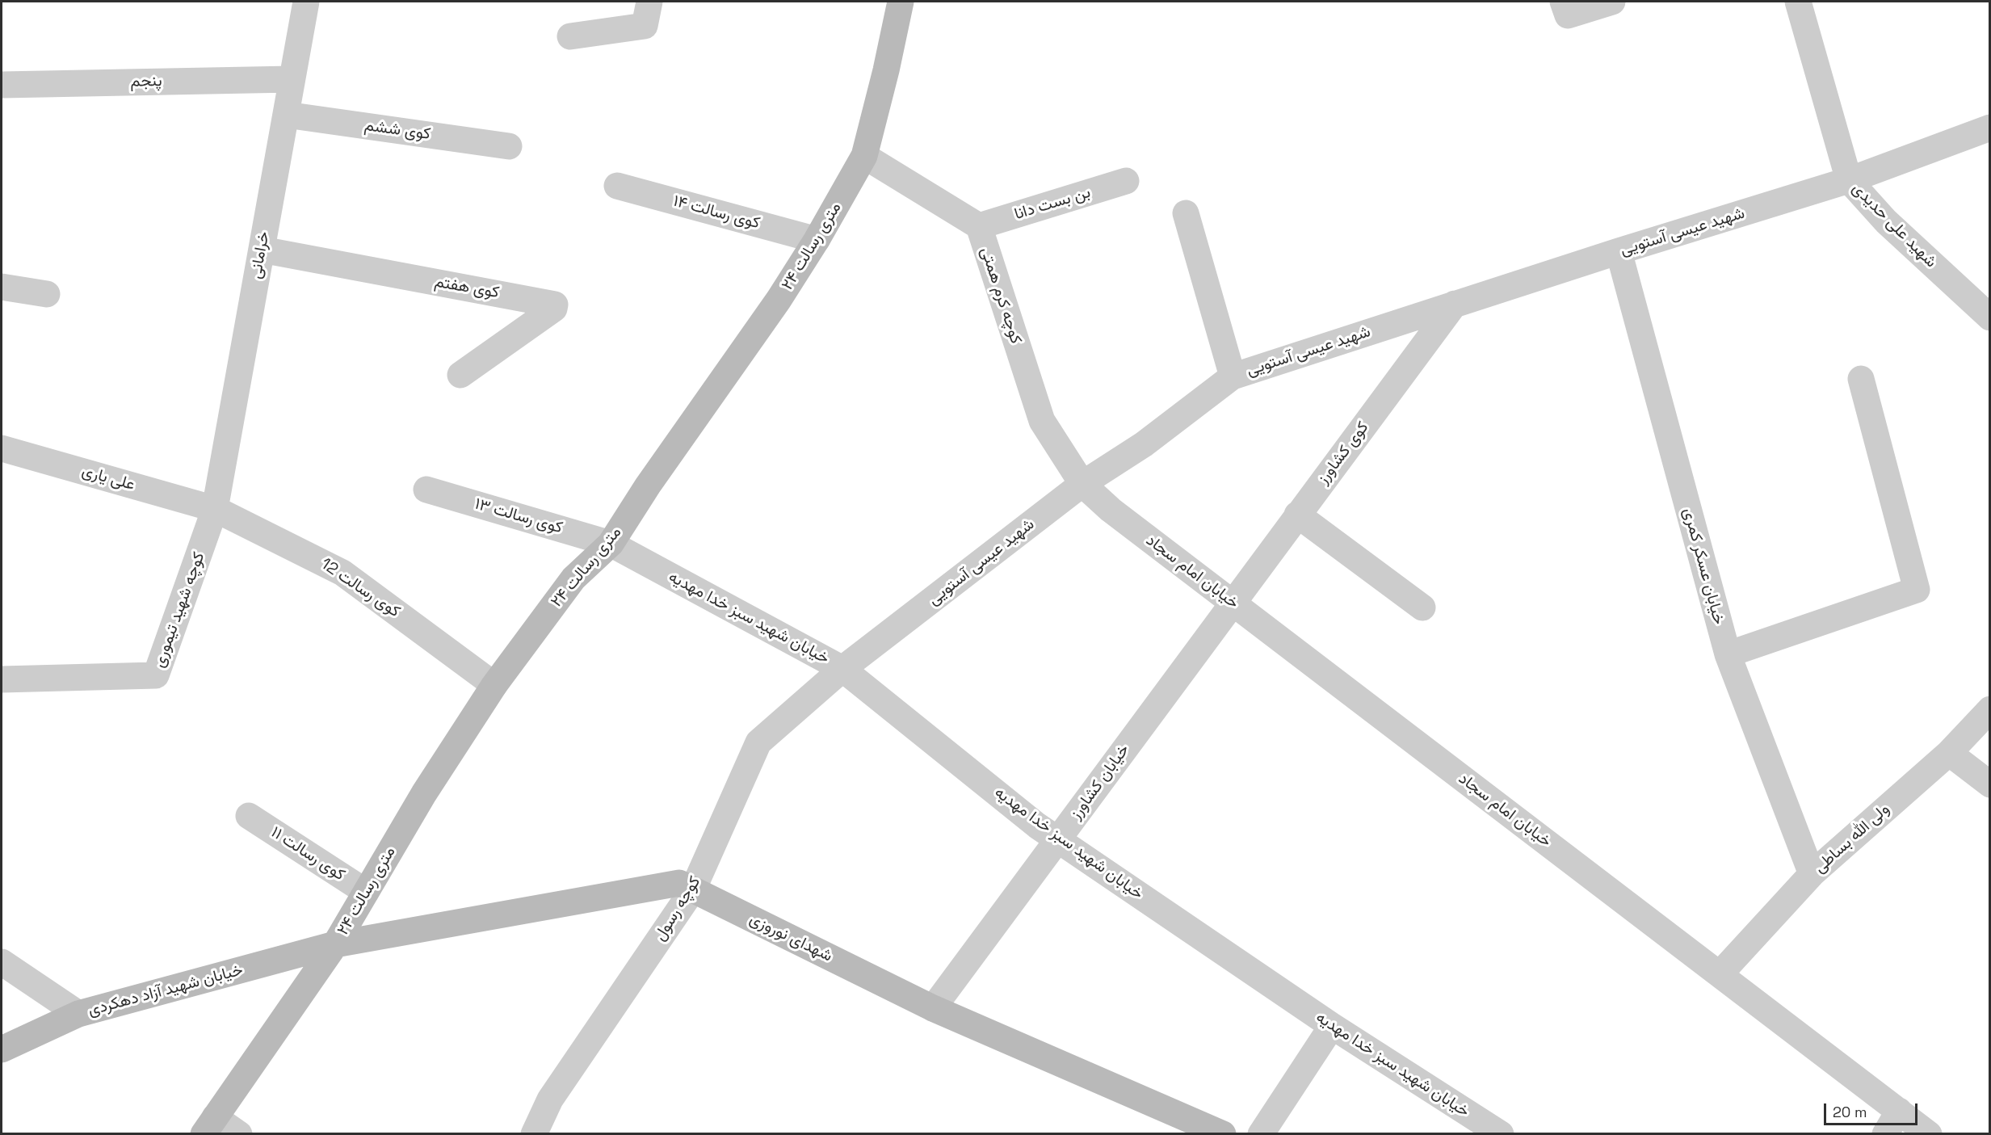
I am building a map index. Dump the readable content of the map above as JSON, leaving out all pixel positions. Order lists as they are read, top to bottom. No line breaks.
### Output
{"streets":{"main road":["۲۴ متری رسالت","شهدای نوروزی","خیابان شهید آزاد دهکردی"],"street":["پنجم","کوی ششم","بن بست دانا","کوی رسالت ۱۴","شهید علی حدیدی","شهید عیسی آستویی","خرامانی","کوی هفتم","کوچه کرم همتی","کوی کشاورز","علی یاری","کوی رسالت ۱۳","خیابان عسکر کمری","خیابان امام سجاد","کوی رسالت 12","کوچه شهید تیموری","خیابان شهید سبز خدا مهدیه","خیابان کشاورز","ولی الله بساطی","کوی رسالت ۱۱","کوچه رسول"]},"crossings":[["پنجم","خرامانی"],["کوی ششم","خرامانی"],["بن بست دانا","کوچه کرم همتی"],["کوی رسالت ۱۴","۲۴ متری رسالت"],["شهید علی حدیدی","شهید عیسی آستویی"],["شهید عیسی آستویی","کوچه کرم همتی"],["شهید عیسی آستویی","کوی کشاورز"],["شهید عیسی آستویی","خیابان عسکر کمری"],["شهید عیسی آستویی","خیابان امام سجاد"],["شهید عیسی آستویی","خیابان شهید سبز خدا مهدیه"],["شهید عیسی آستویی","کوچه رسول"],["۲۴ متری رسالت","کوچه کرم همتی"],["۲۴ متری رسالت","کوی رسالت ۱۳"],["۲۴ متری رسالت","کوی رسالت 12"],["۲۴ متری رسالت","خیابان شهید سبز خدا مهدیه"],["۲۴ متری رسالت","کوی رسالت ۱۱"],["۲۴ متری رسالت","شهدای نوروزی"],["۲۴ متری رسالت","خیابان شهید آزاد دهکردی"],["خرامانی","کوی هفتم"],["خرامانی","علی یاری"],["خرامانی","کوی رسالت 12"],["خرامانی","کوچه شهید تیموری"],["کوچه کرم همتی","خیابان امام سجاد"],["کوی کشاورز","خیابان امام سجاد"],["کوی کشاورز","خیابان کشاورز"],["علی یاری","کوی رسالت 12"],["علی یاری","کوچه شهید تیموری"],["کوی رسالت ۱۳","خیابان شهید سبز خدا مهدیه"],["خیابان عسکر کمری","ولی الله بساطی"],["خیابان امام سجاد","خیابان کشاورز"],["خیابان امام سجاد","ولی الله بساطی"],["کوی رسالت 12","کوچه شهید تیموری"],["خیابان شهید سبز خدا مهدیه","خیابان کشاورز"],["خیابان شهید سبز خدا مهدیه","کوچه رسول"],["خیابان کشاورز","شهدای نوروزی"],["کوچه رسول","شهدای نوروزی"],["شهدای نوروزی","خیابان شهید آزاد دهکردی"]],"scale_bar":"20 m"}
